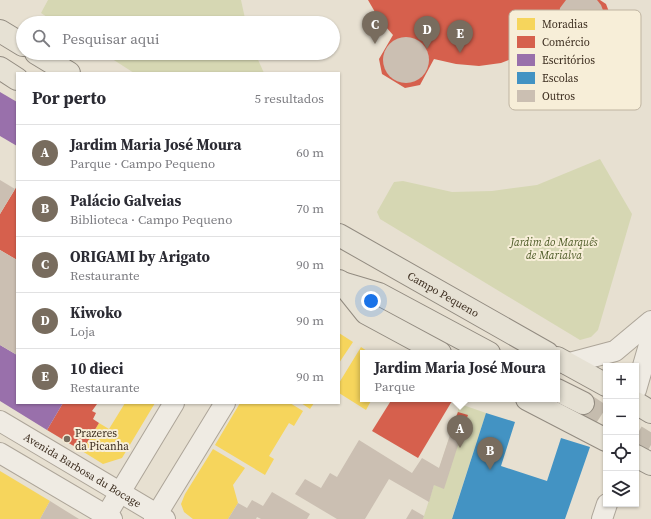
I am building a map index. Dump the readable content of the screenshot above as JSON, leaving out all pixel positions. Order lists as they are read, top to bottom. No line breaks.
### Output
{"streets":{"main road":["Campo Pequeno"],"street":["Avenida Barbosa du Bocage"]},"parks":["Jardim do Marquês de Marialva"],"places":["Prazeres da Picanha"],"legend":["Moradias","Comércio","Escritórios","Escolas","Outros"],"page":{"pins":["C","D","E","A","B"],"search":"Pesquisar aqui","heading":["Por perto","5 resultados"],"list":[{"mark":"A","name":"Jardim Maria José Moura","note":"Parque · Campo Pequeno","value":"60 m"},{"mark":"B","name":"Palácio Galveias","note":"Biblioteca · Campo Pequeno","value":"70 m"},{"mark":"C","name":"ORIGAMI by Arigato","note":"Restaurante","value":"90 m"},{"mark":"D","name":"Kiwoko","note":"Loja","value":"90 m"},{"mark":"E","name":"10 dieci","note":"Restaurante","value":"90 m"}],"popup":["Jardim Maria José Moura","Parque"],"map_buttons":["+","−"]}}
